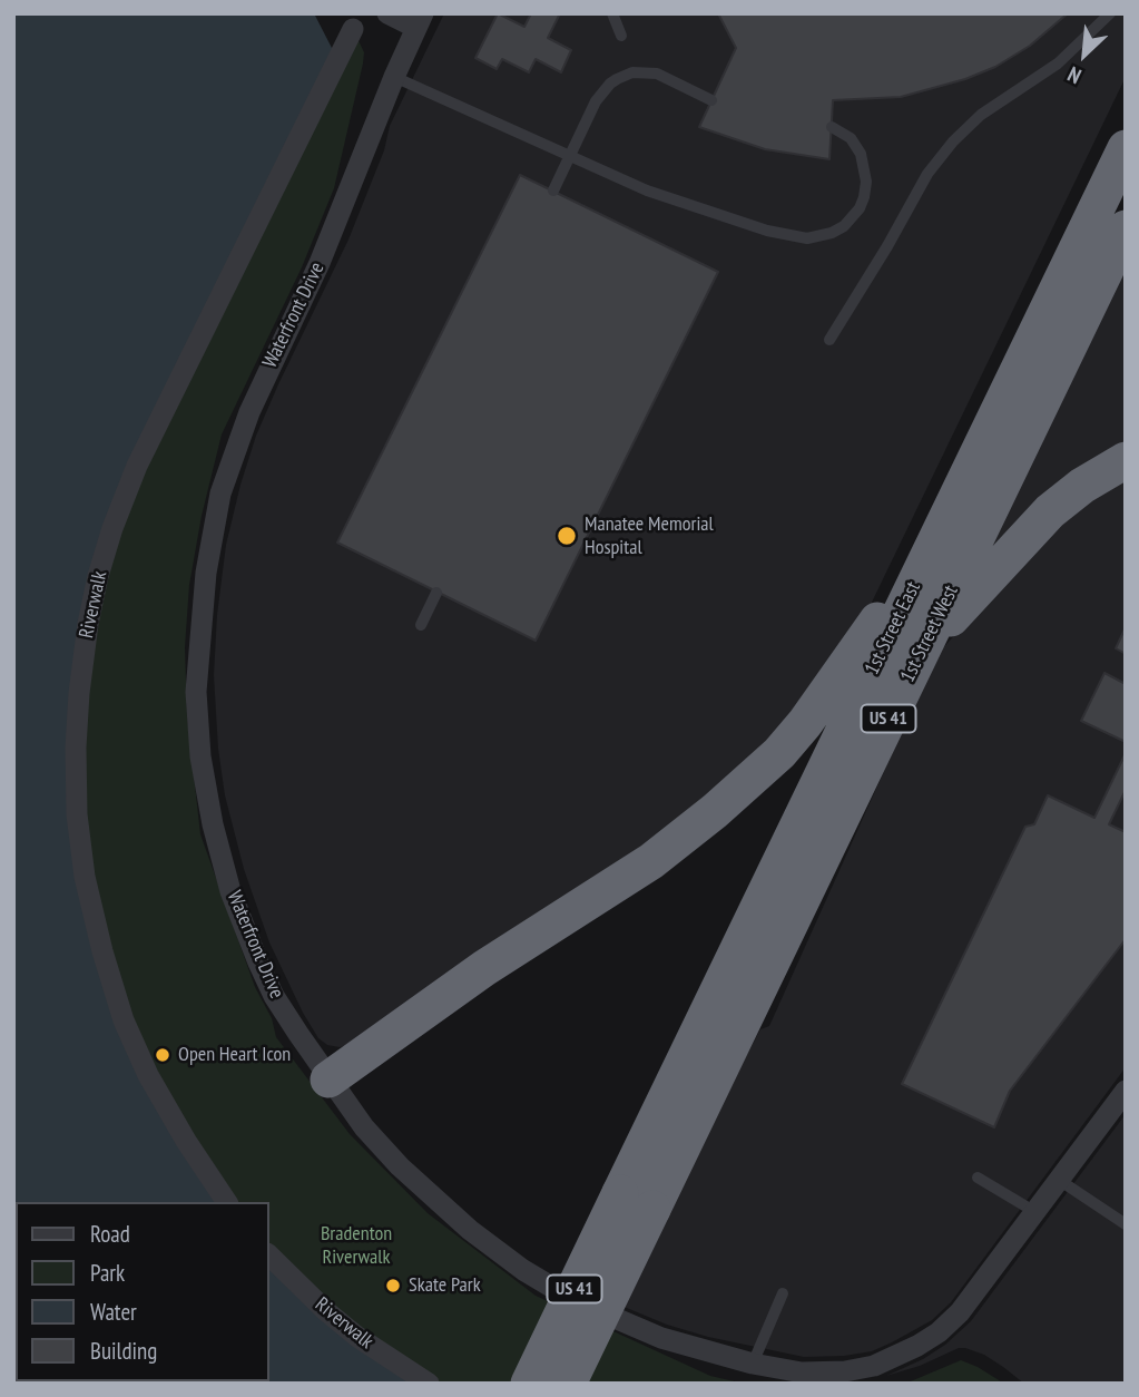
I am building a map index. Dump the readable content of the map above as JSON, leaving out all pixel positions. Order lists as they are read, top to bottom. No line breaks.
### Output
{"streets":{"highway":["1st Street East","1st Street West","US 41"],"street":["Waterfront Drive","Riverwalk"]},"crossings":[["1st Street East","1st Street West"],["1st Street East","US 41"],["1st Street West","US 41"]],"parks":["Bradenton Riverwalk"],"places":["Manatee Memorial Hospital","Open Heart Icon","Skate Park"],"legend":["Road","Park","Water","Building"],"north":"bottom left"}
